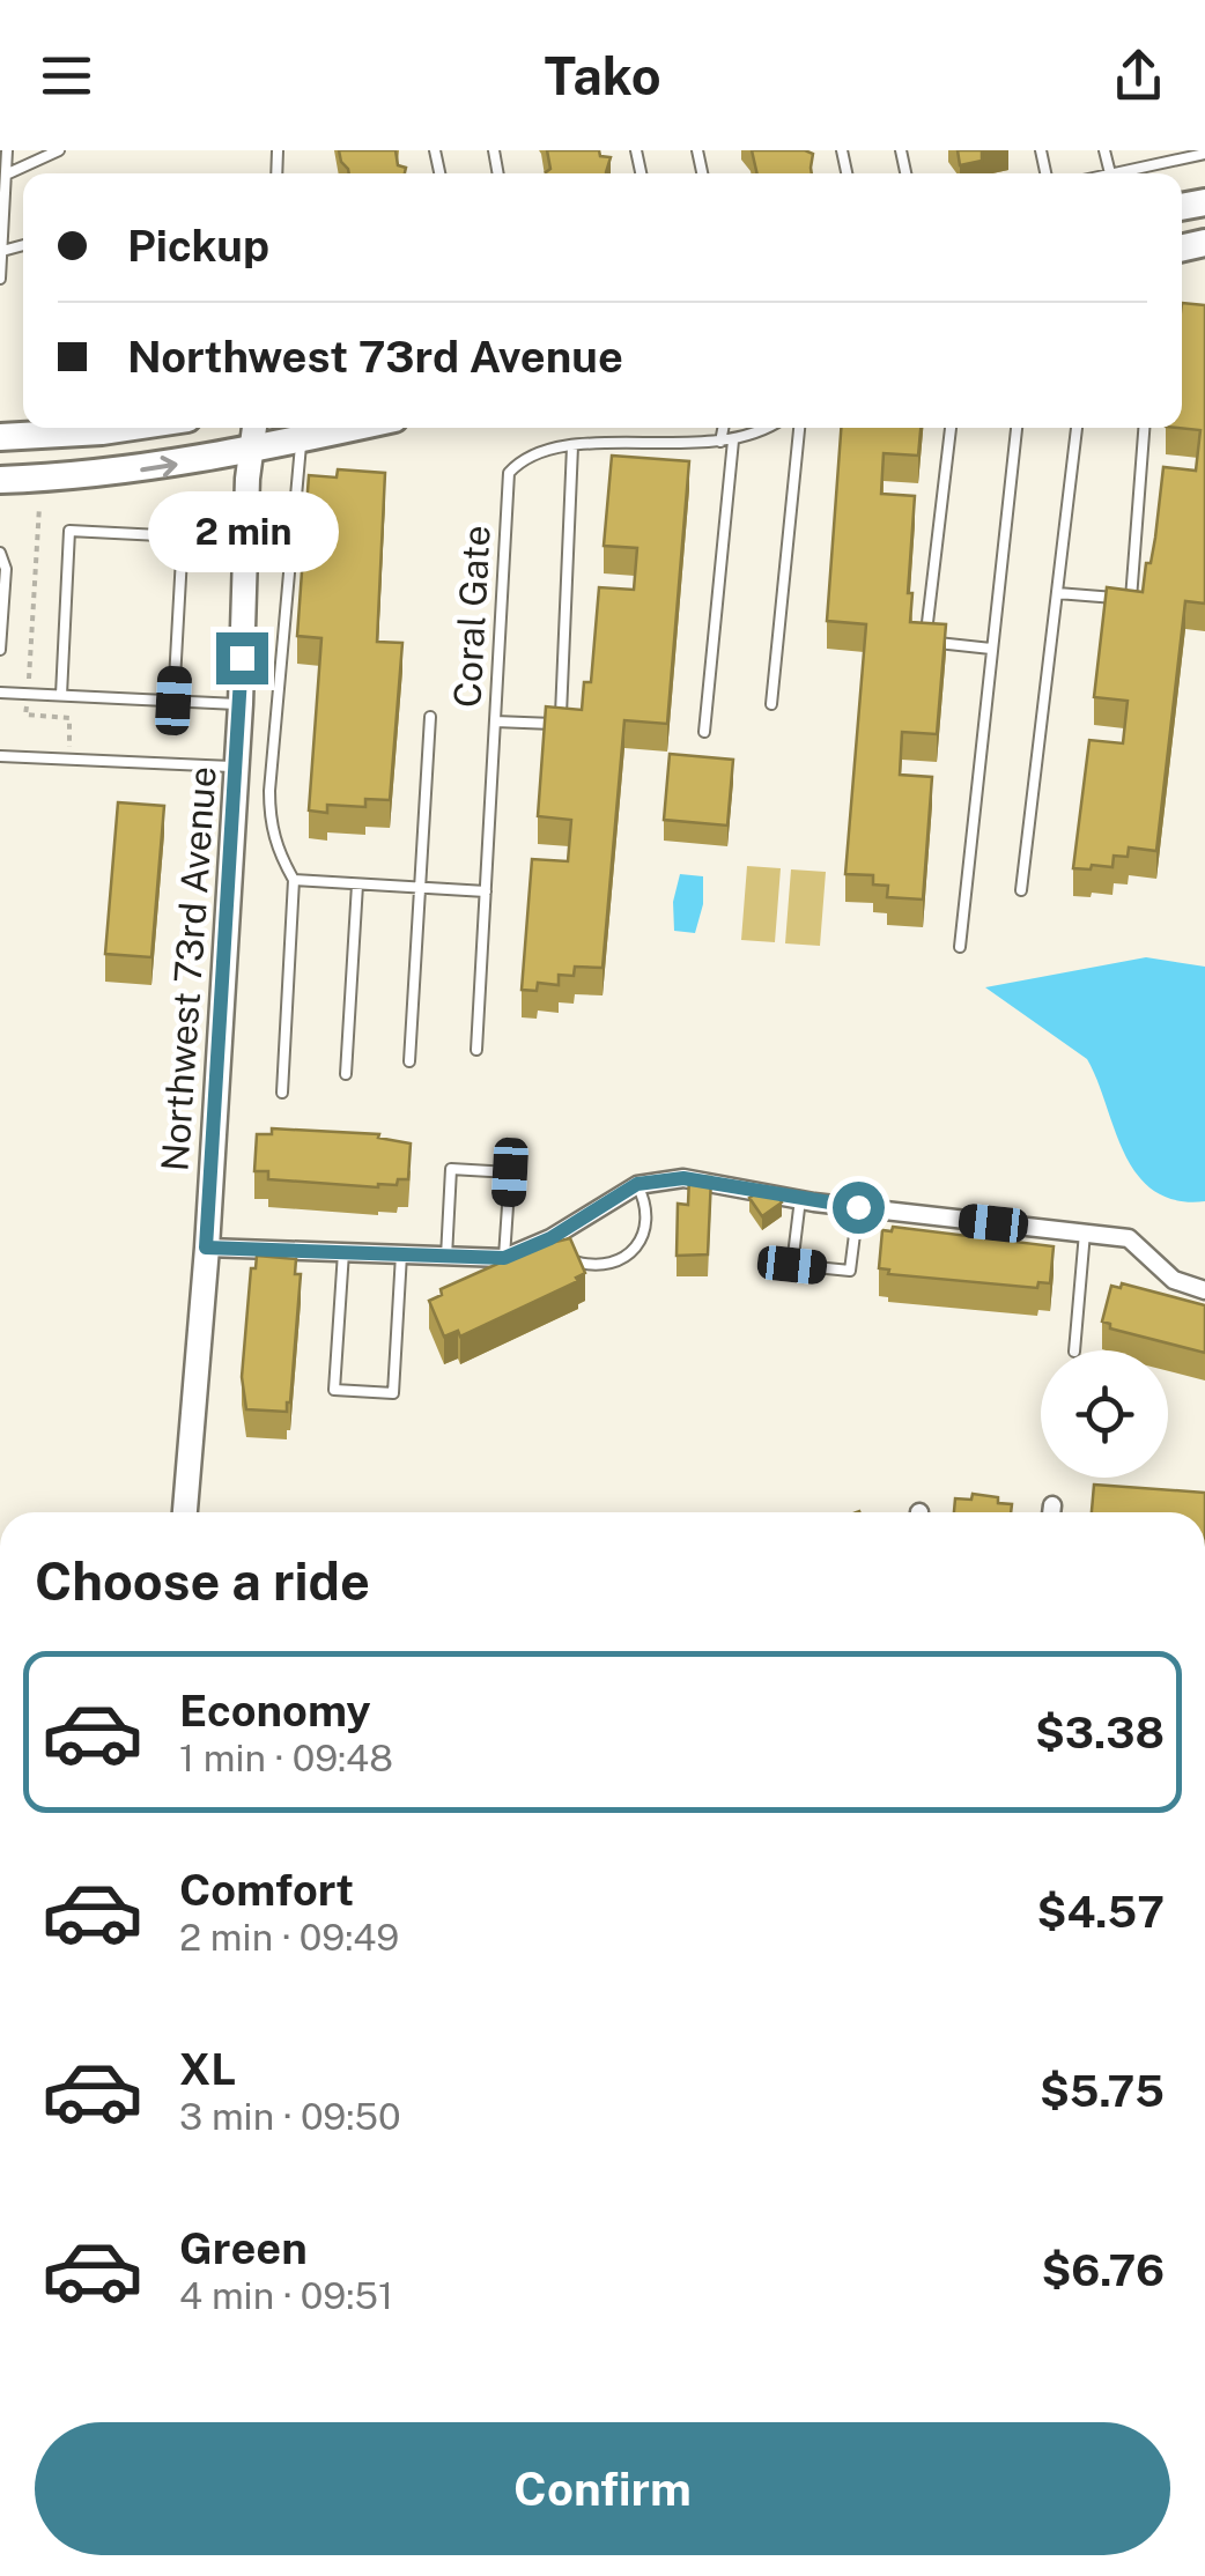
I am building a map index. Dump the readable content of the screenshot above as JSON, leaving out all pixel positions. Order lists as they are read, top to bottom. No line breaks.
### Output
{"streets":{"street":["Northwest 73rd Avenue"],"lane":["Coral Gate"]},"page":{"header":"Tako","banner":["Pickup","Northwest 73rd Avenue"],"bubble":"2 min","heading":"Choose a ride","list":[{"name":"Economy","note":"1 min · 09:48","value":"$3.38"},{"name":"Comfort","note":"2 min · 09:49","value":"$4.57"},{"name":"XL","note":"3 min · 09:50","value":"$5.75"},{"name":"Green","note":"4 min · 09:51","value":"$6.76"}],"buttons":"Confirm"}}
